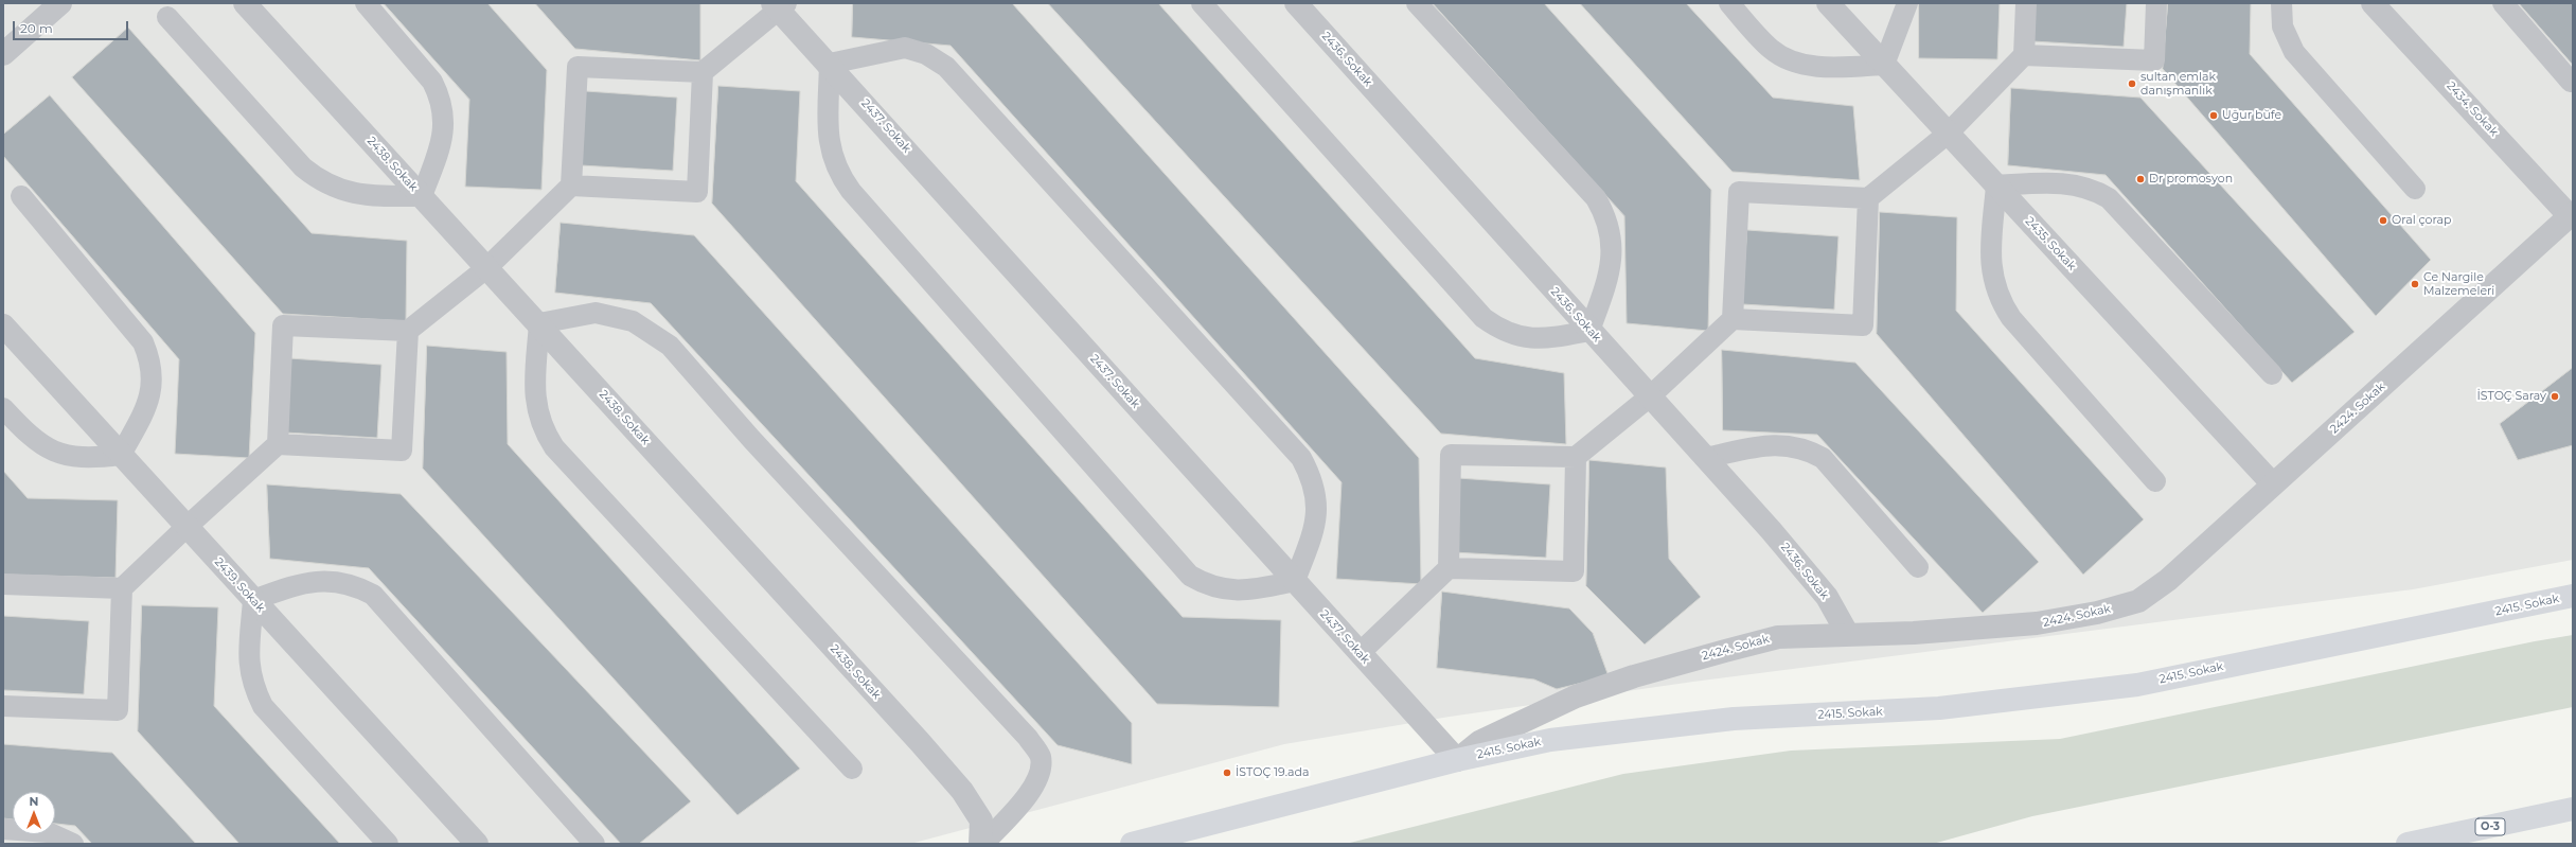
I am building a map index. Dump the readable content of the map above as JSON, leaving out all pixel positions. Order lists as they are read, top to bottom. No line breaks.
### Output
{"streets":{"main road":["2415. Sokak","O-3"],"street":["2436. Sokak","2434. Sokak","2437. Sokak","2438. Sokak","2435. Sokak","2424. Sokak","2439. Sokak"]},"crossings":[["2436. Sokak","2424. Sokak"],["2434. Sokak","2424. Sokak"],["2437. Sokak","2424. Sokak"],["2437. Sokak","2415. Sokak"],["2435. Sokak","2424. Sokak"],["2424. Sokak","2415. Sokak"]],"places":["sultan emlak danışmanlık","Uğur büfe","Dr promosyon","Oral çorap","Ce Nargile Malzemeleri","İSTOÇ Saray","İSTOÇ 19.ada"],"scale_bar":"20 m","north":"top"}
